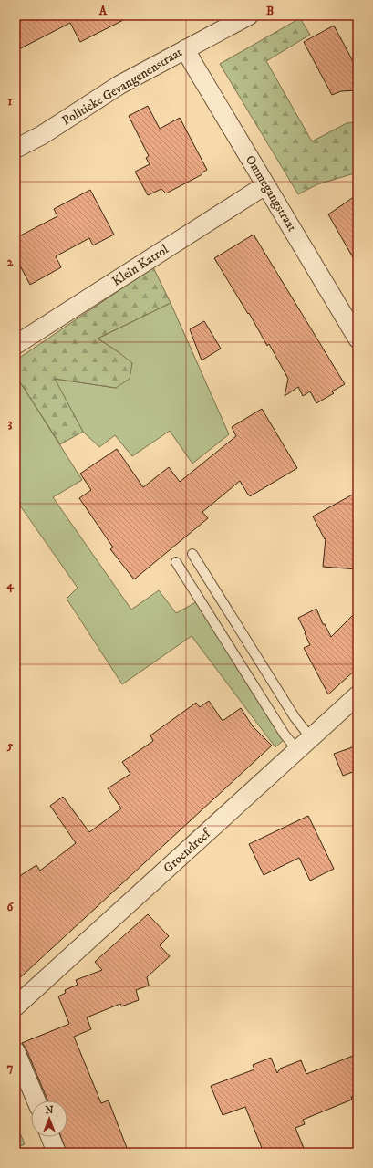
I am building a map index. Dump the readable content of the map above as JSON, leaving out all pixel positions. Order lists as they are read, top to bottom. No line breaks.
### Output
{"streets":{"street":["Politieke Gevangenenstraat","Ommegangstraat","Klein Katrol","Groendreef"]},"crossings":[["Politieke Gevangenenstraat","Ommegangstraat"],["Ommegangstraat","Klein Katrol"]],"north":"top","grid":{"columns":["A","B"],"rows":["1","2","3","4","5","6","7"]}}
